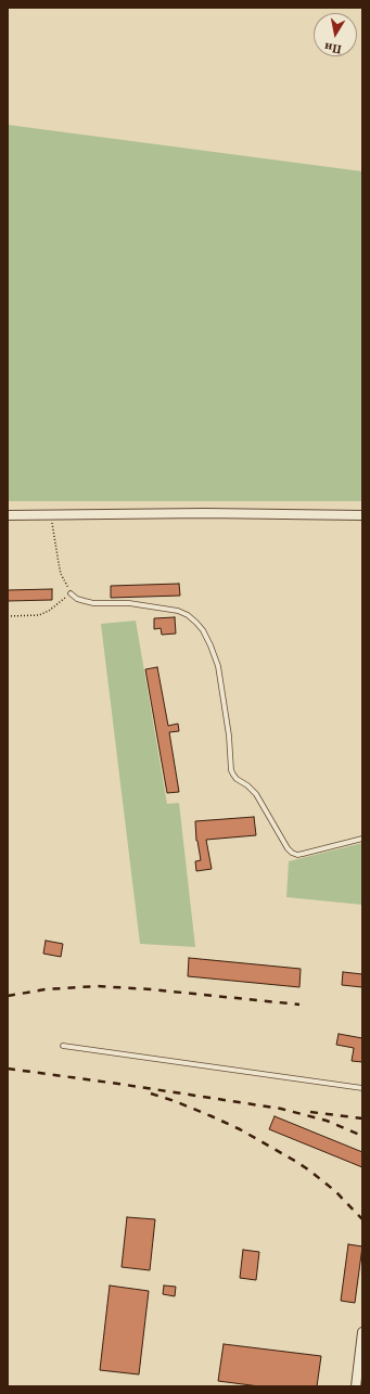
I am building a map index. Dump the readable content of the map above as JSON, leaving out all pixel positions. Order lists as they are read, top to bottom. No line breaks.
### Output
{"north":"bottom"}
